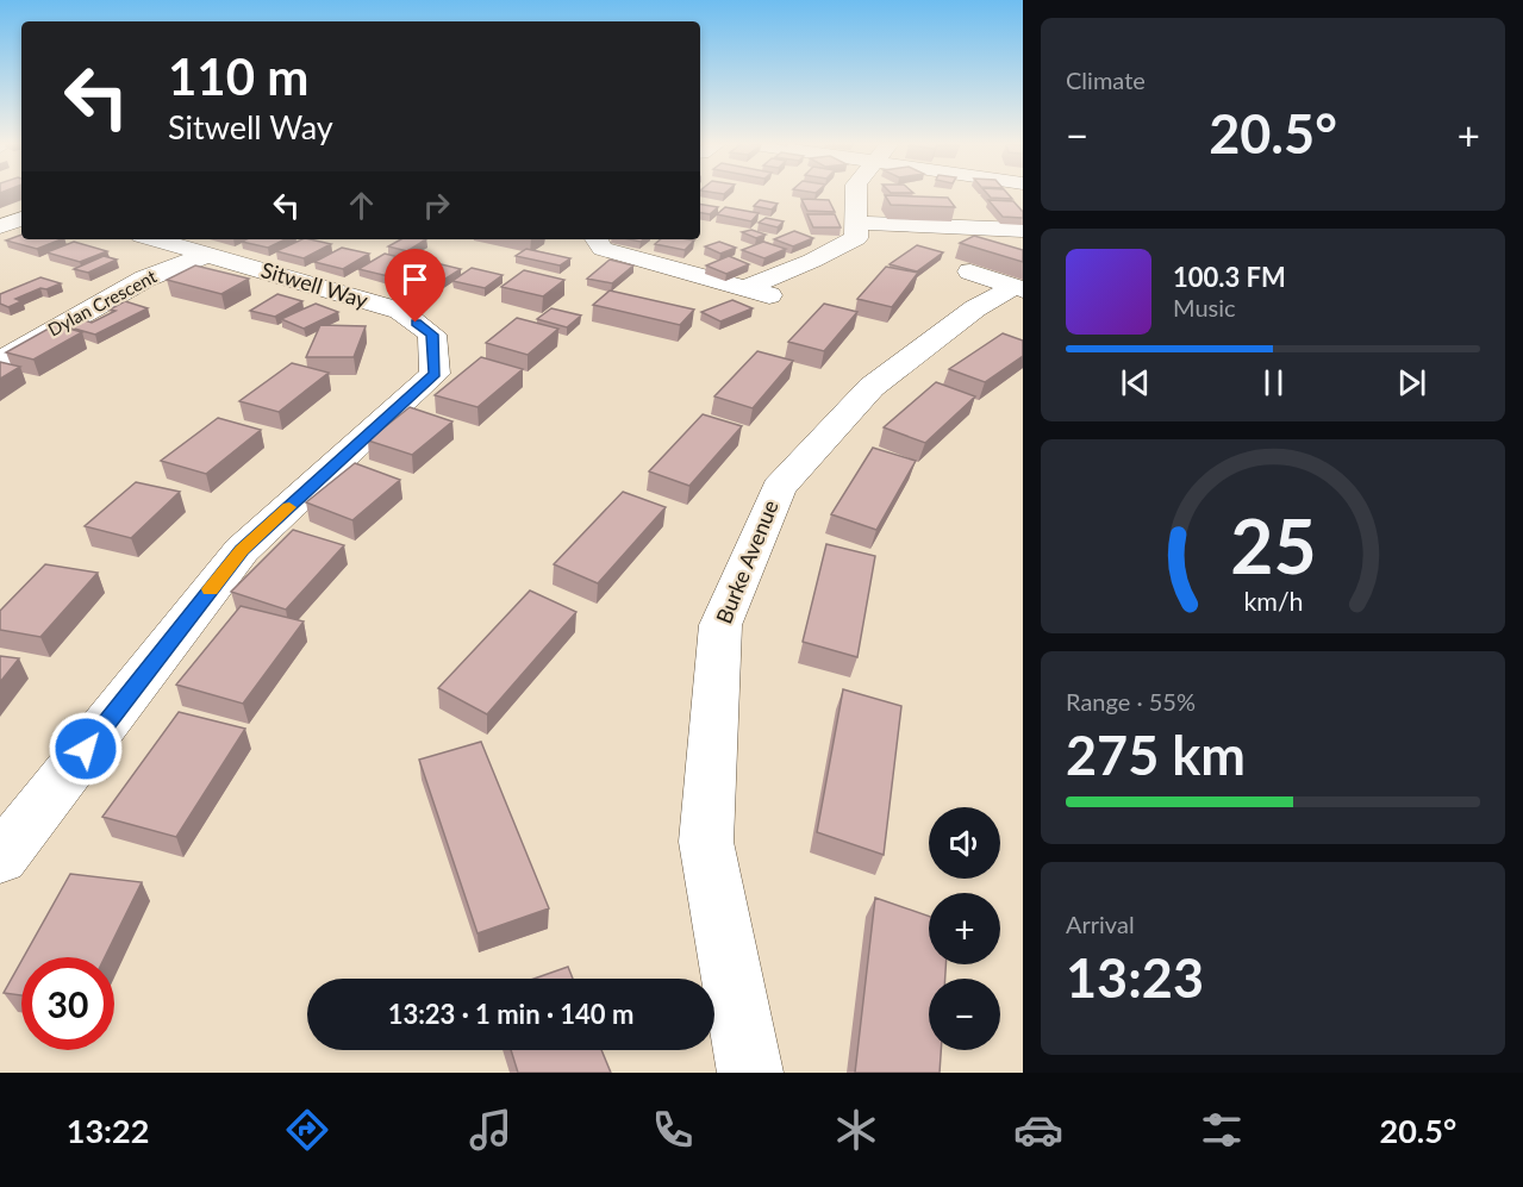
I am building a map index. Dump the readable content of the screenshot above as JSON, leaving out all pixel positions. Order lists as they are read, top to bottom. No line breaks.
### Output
{"streets":{"street":["Sitwell Way","Dylan Crescent","Burke Avenue"]},"crossings":[["Sitwell Way","Dylan Crescent"]],"page":{"tile":["Climate",["Range · 55%","275 km"],["Arrival","13:23"]],"turn":["110 m","Sitwell Way"],"heat":["−","20.5°","+"],"song":["100.3 FM","Music"],"map_buttons":["+","−"],"limit":"30","trip":"13:23 · 1 min · 140 m","tabs":["13:22","20.5°"],"gauge":["25","km/h"]}}
